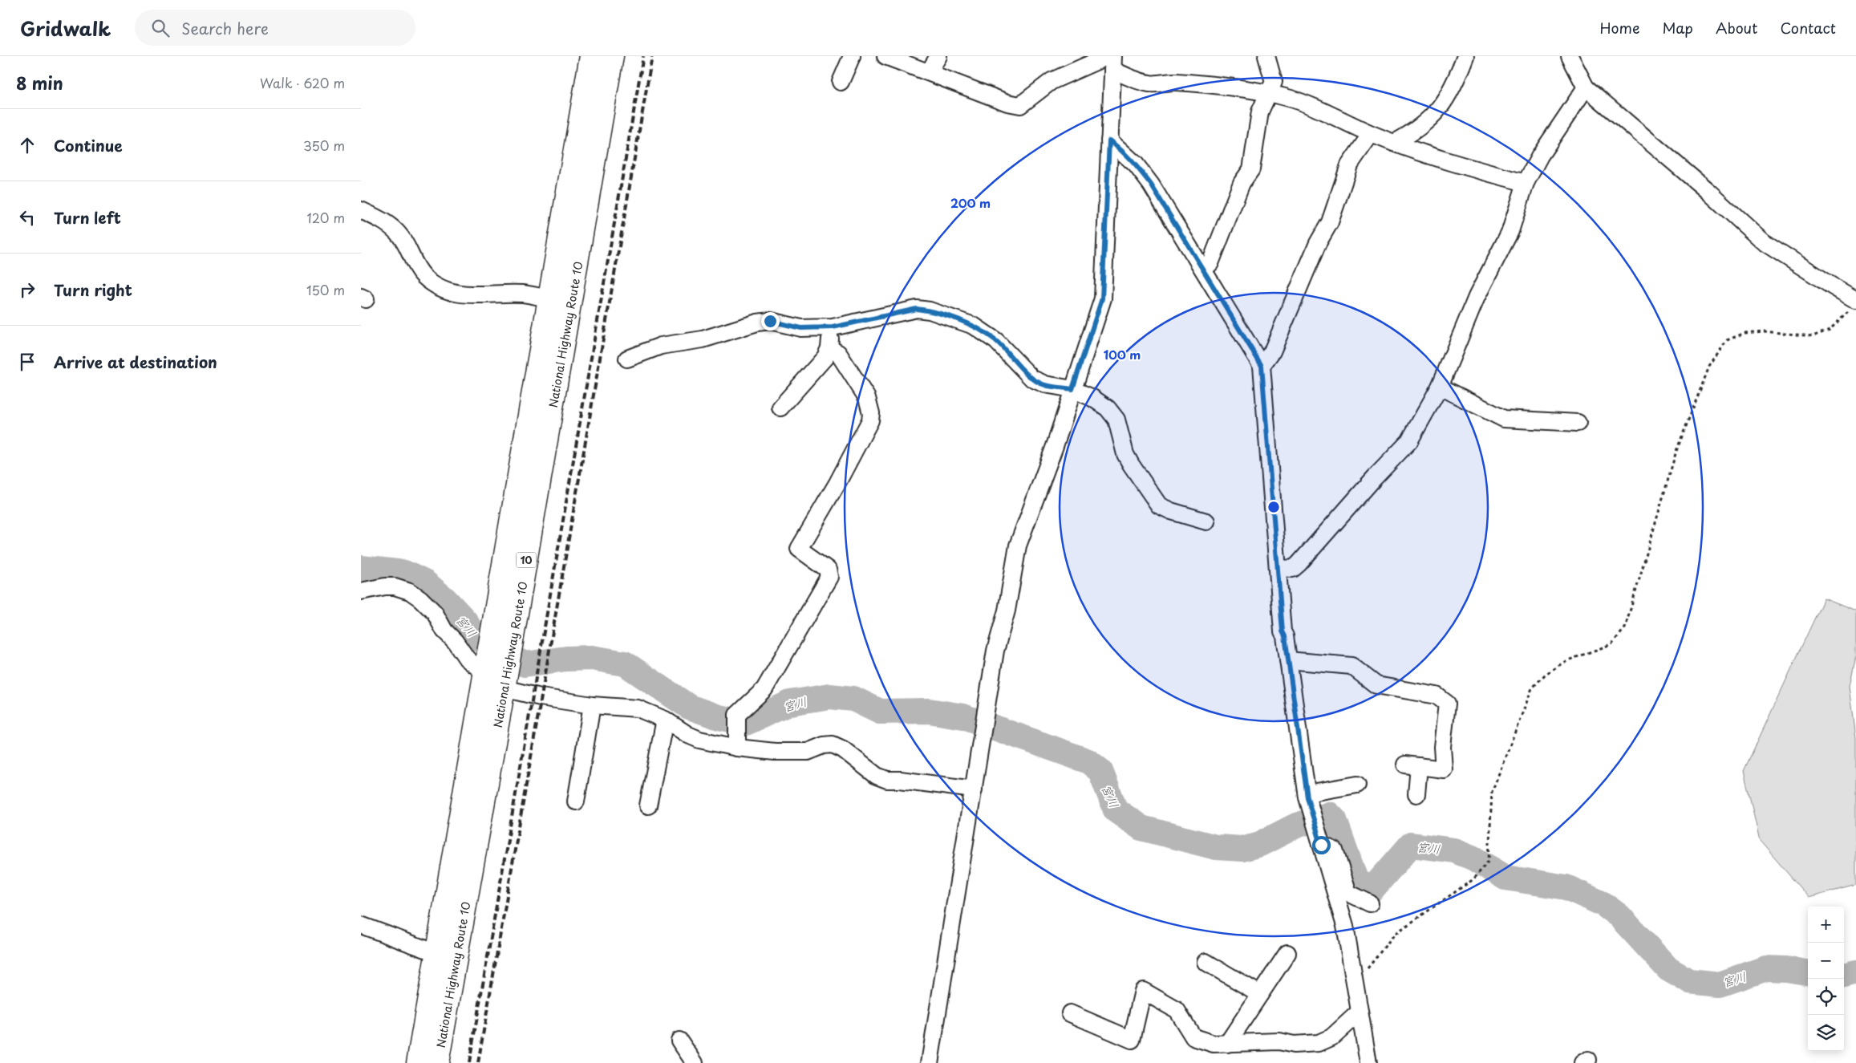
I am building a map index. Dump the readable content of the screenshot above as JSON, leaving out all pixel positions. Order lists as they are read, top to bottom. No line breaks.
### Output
{"streets":{"highway":["National Highway Route 10","10"]},"water":["宮川"],"page":{"header":"Gridwalk","search":"Search here","nav":["Home","Map","About","Contact"],"heading":["8 min","Walk · 620 m"],"list":[["Continue","350 m"],["Turn left","120 m"],["Turn right","150 m"],"Arrive at destination"],"map_buttons":["+","−"]},"rings":["200 m","100 m"]}
